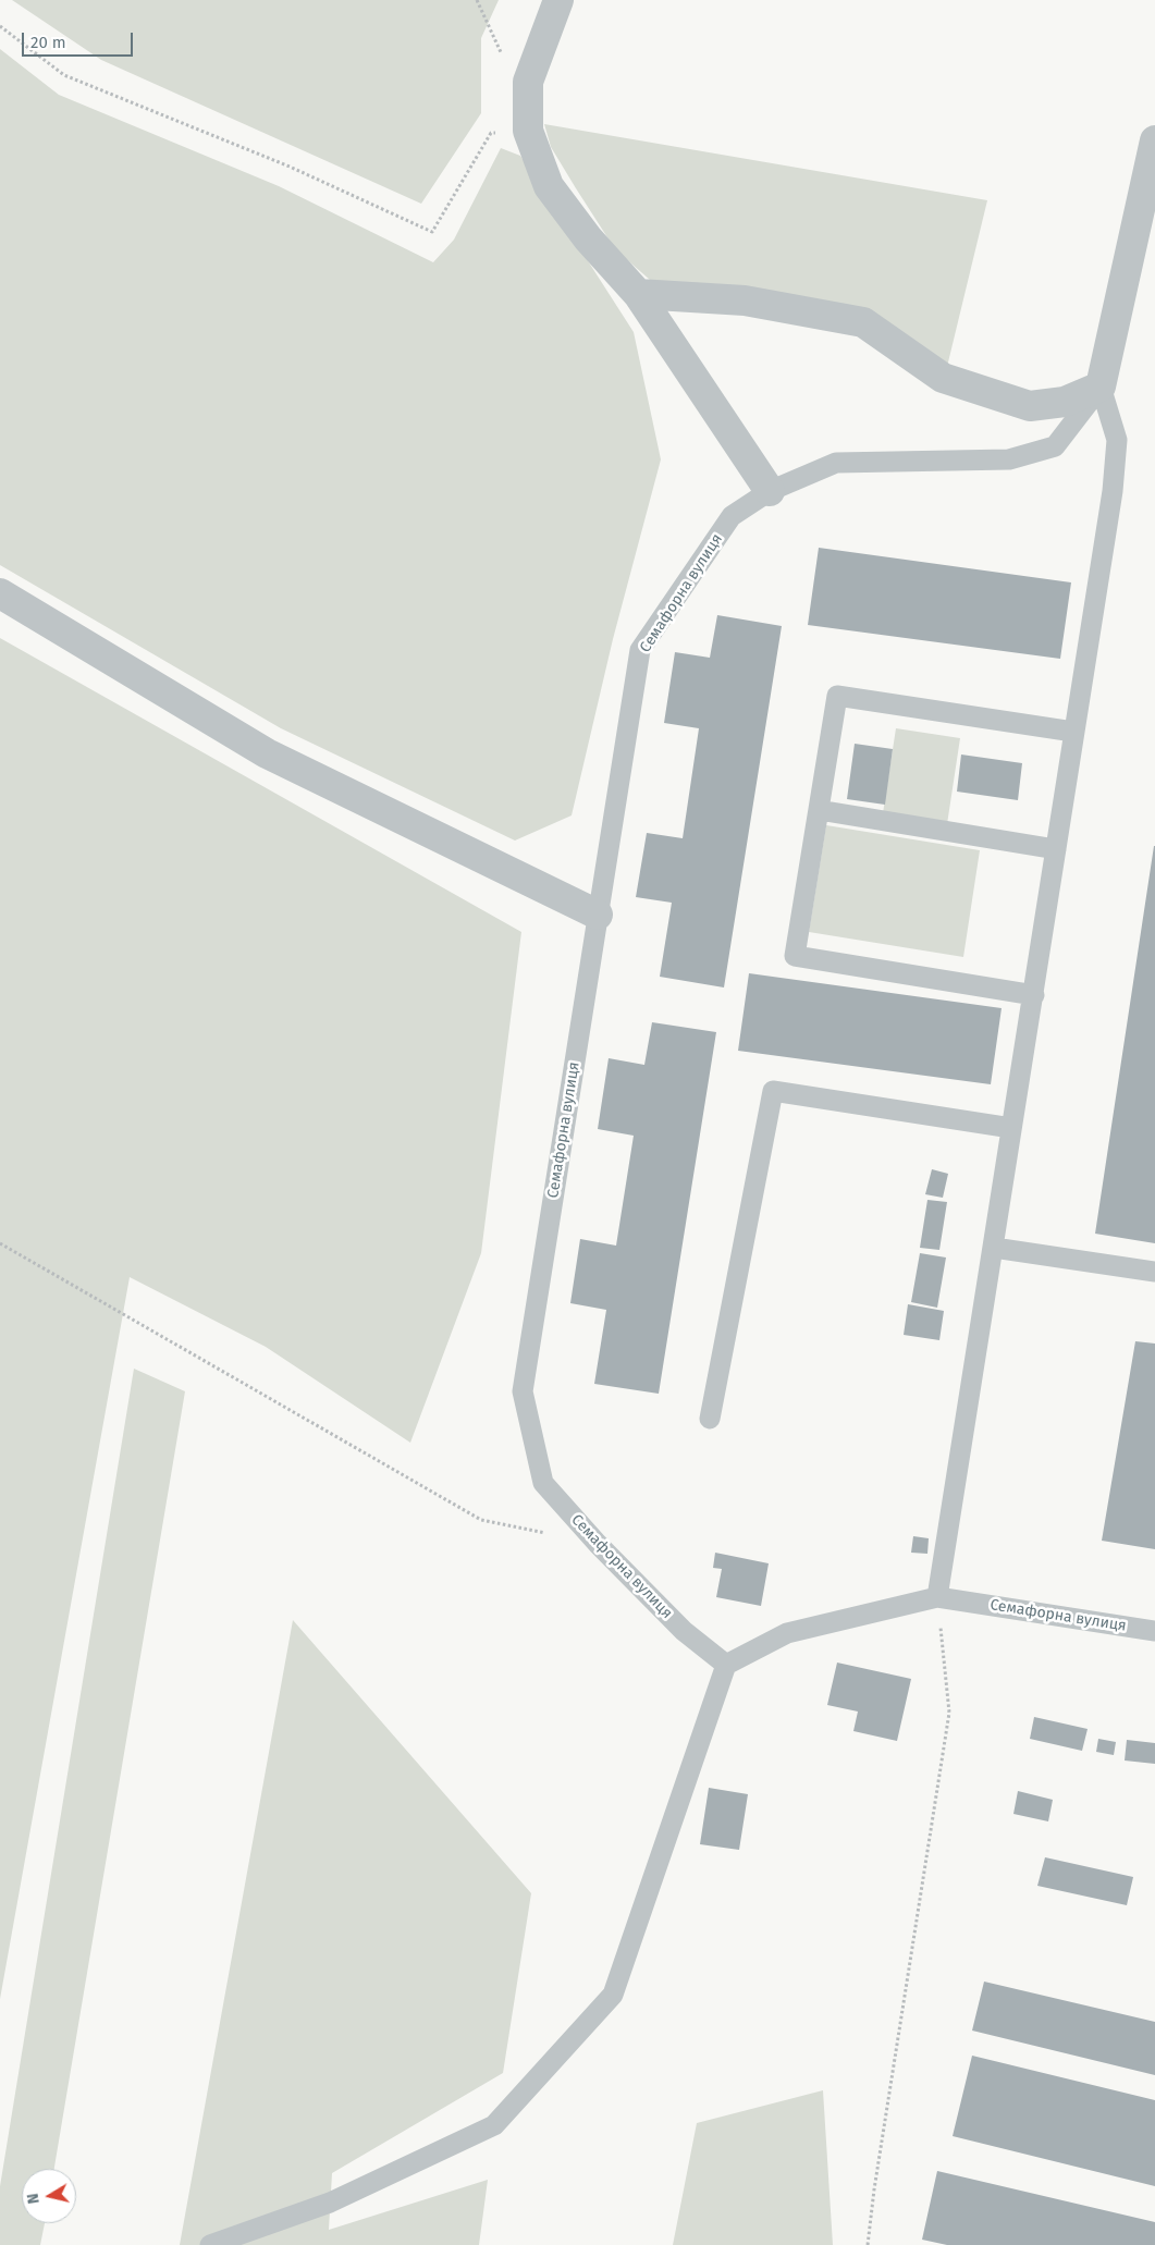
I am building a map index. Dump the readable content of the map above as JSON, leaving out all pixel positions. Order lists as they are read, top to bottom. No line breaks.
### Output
{"streets":{"lane":["Семафорна вулиця"]},"scale_bar":"20 m","north":"left"}
